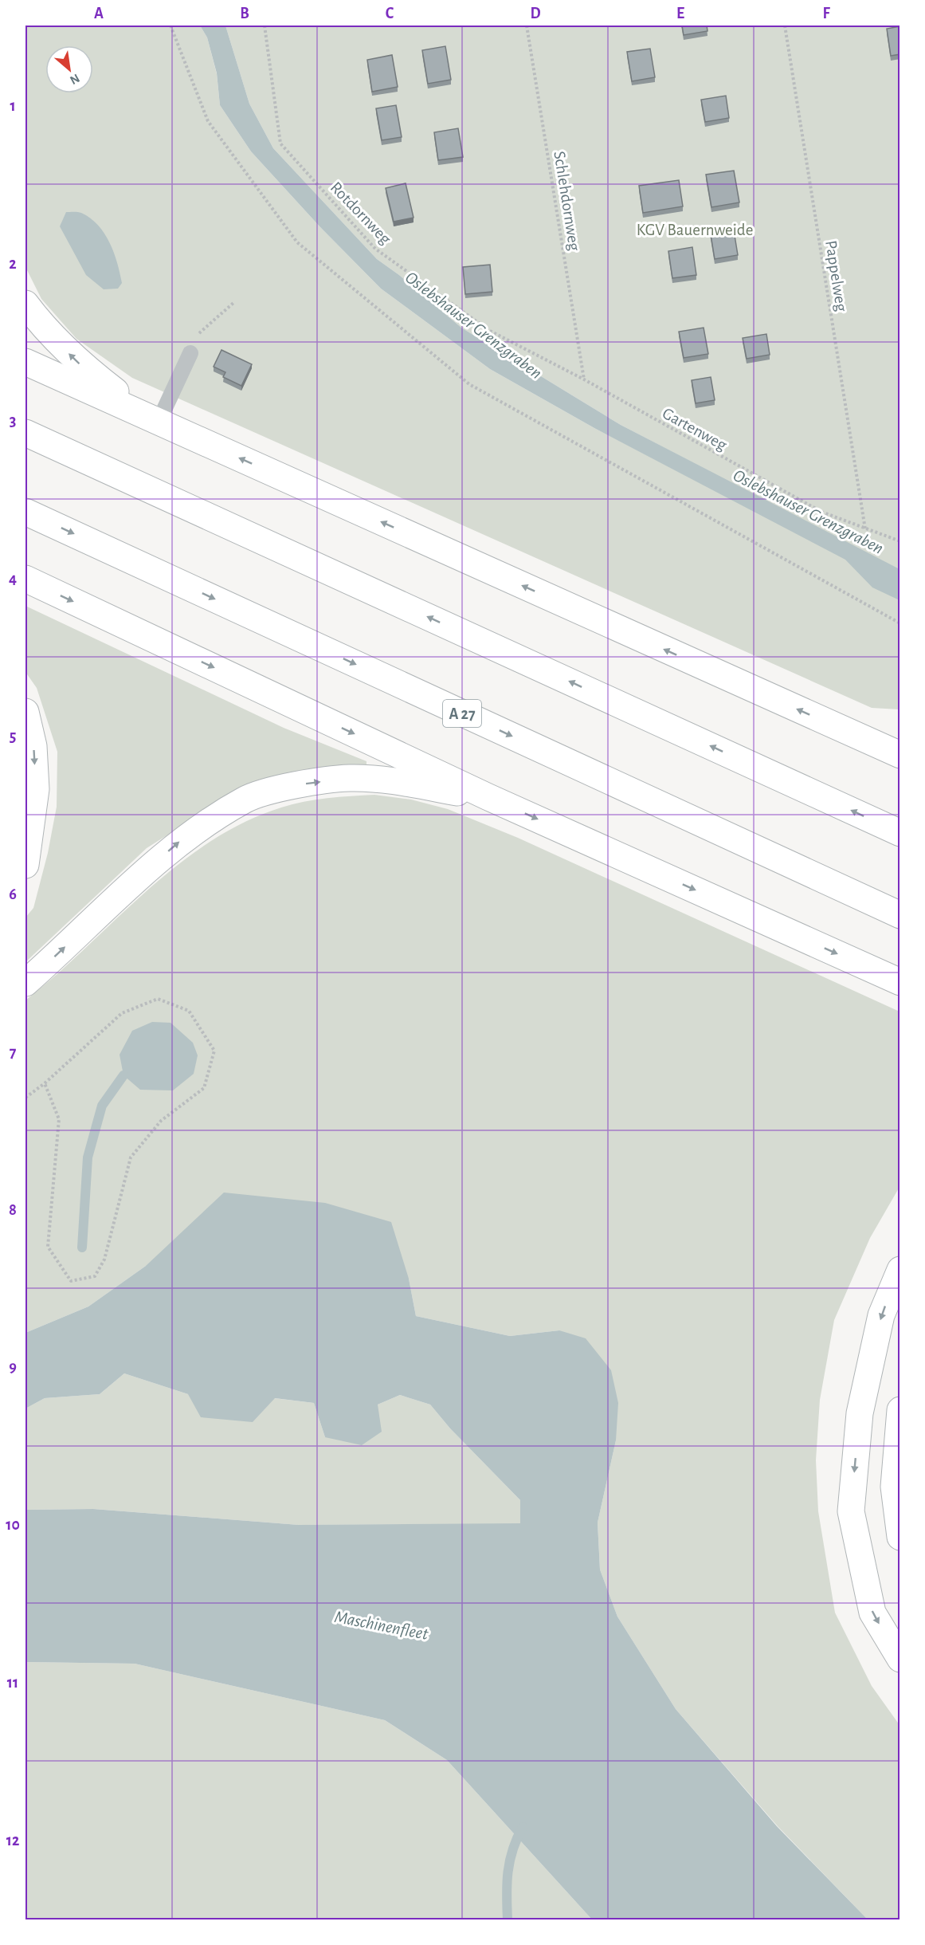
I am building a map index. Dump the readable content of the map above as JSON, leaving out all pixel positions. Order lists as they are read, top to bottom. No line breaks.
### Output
{"streets":{"highway":["A 27"],"path":["Schlehdornweg","Rotdornweg","Pappelweg","Gartenweg"]},"crossings":[["Schlehdornweg","Rotdornweg"],["Schlehdornweg","Gartenweg"],["Rotdornweg","Gartenweg"],["Pappelweg","Gartenweg"]],"water":["Oslebshauser Grenzgraben","Maschinenfleet"],"parks":["KGV Bauernweide"],"north":"bottom right","grid":{"columns":["A","B","C","D","E","F"],"rows":["1","2","3","4","5","6","7","8","9","10","11","12"]}}
